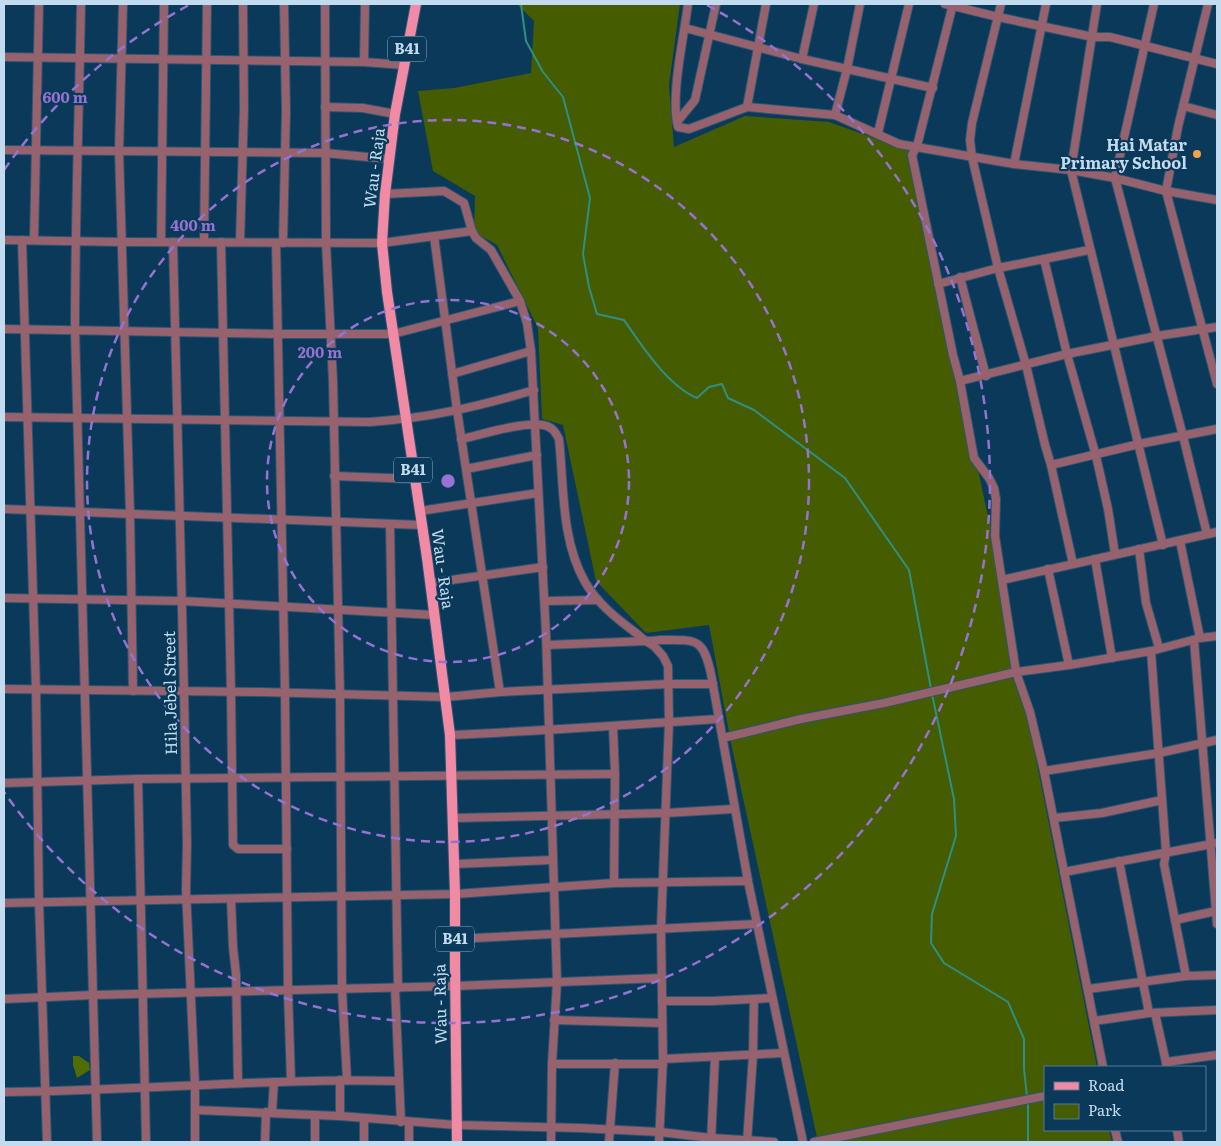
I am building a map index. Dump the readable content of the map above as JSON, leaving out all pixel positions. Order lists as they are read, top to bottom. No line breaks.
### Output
{"streets":{"main road":["B41","Wau - Raja"],"street":["Hila Jebel Street"]},"places":["Hai Matar Primary School"],"legend":["Road","Park"],"rings":["600 m","400 m","200 m"]}
